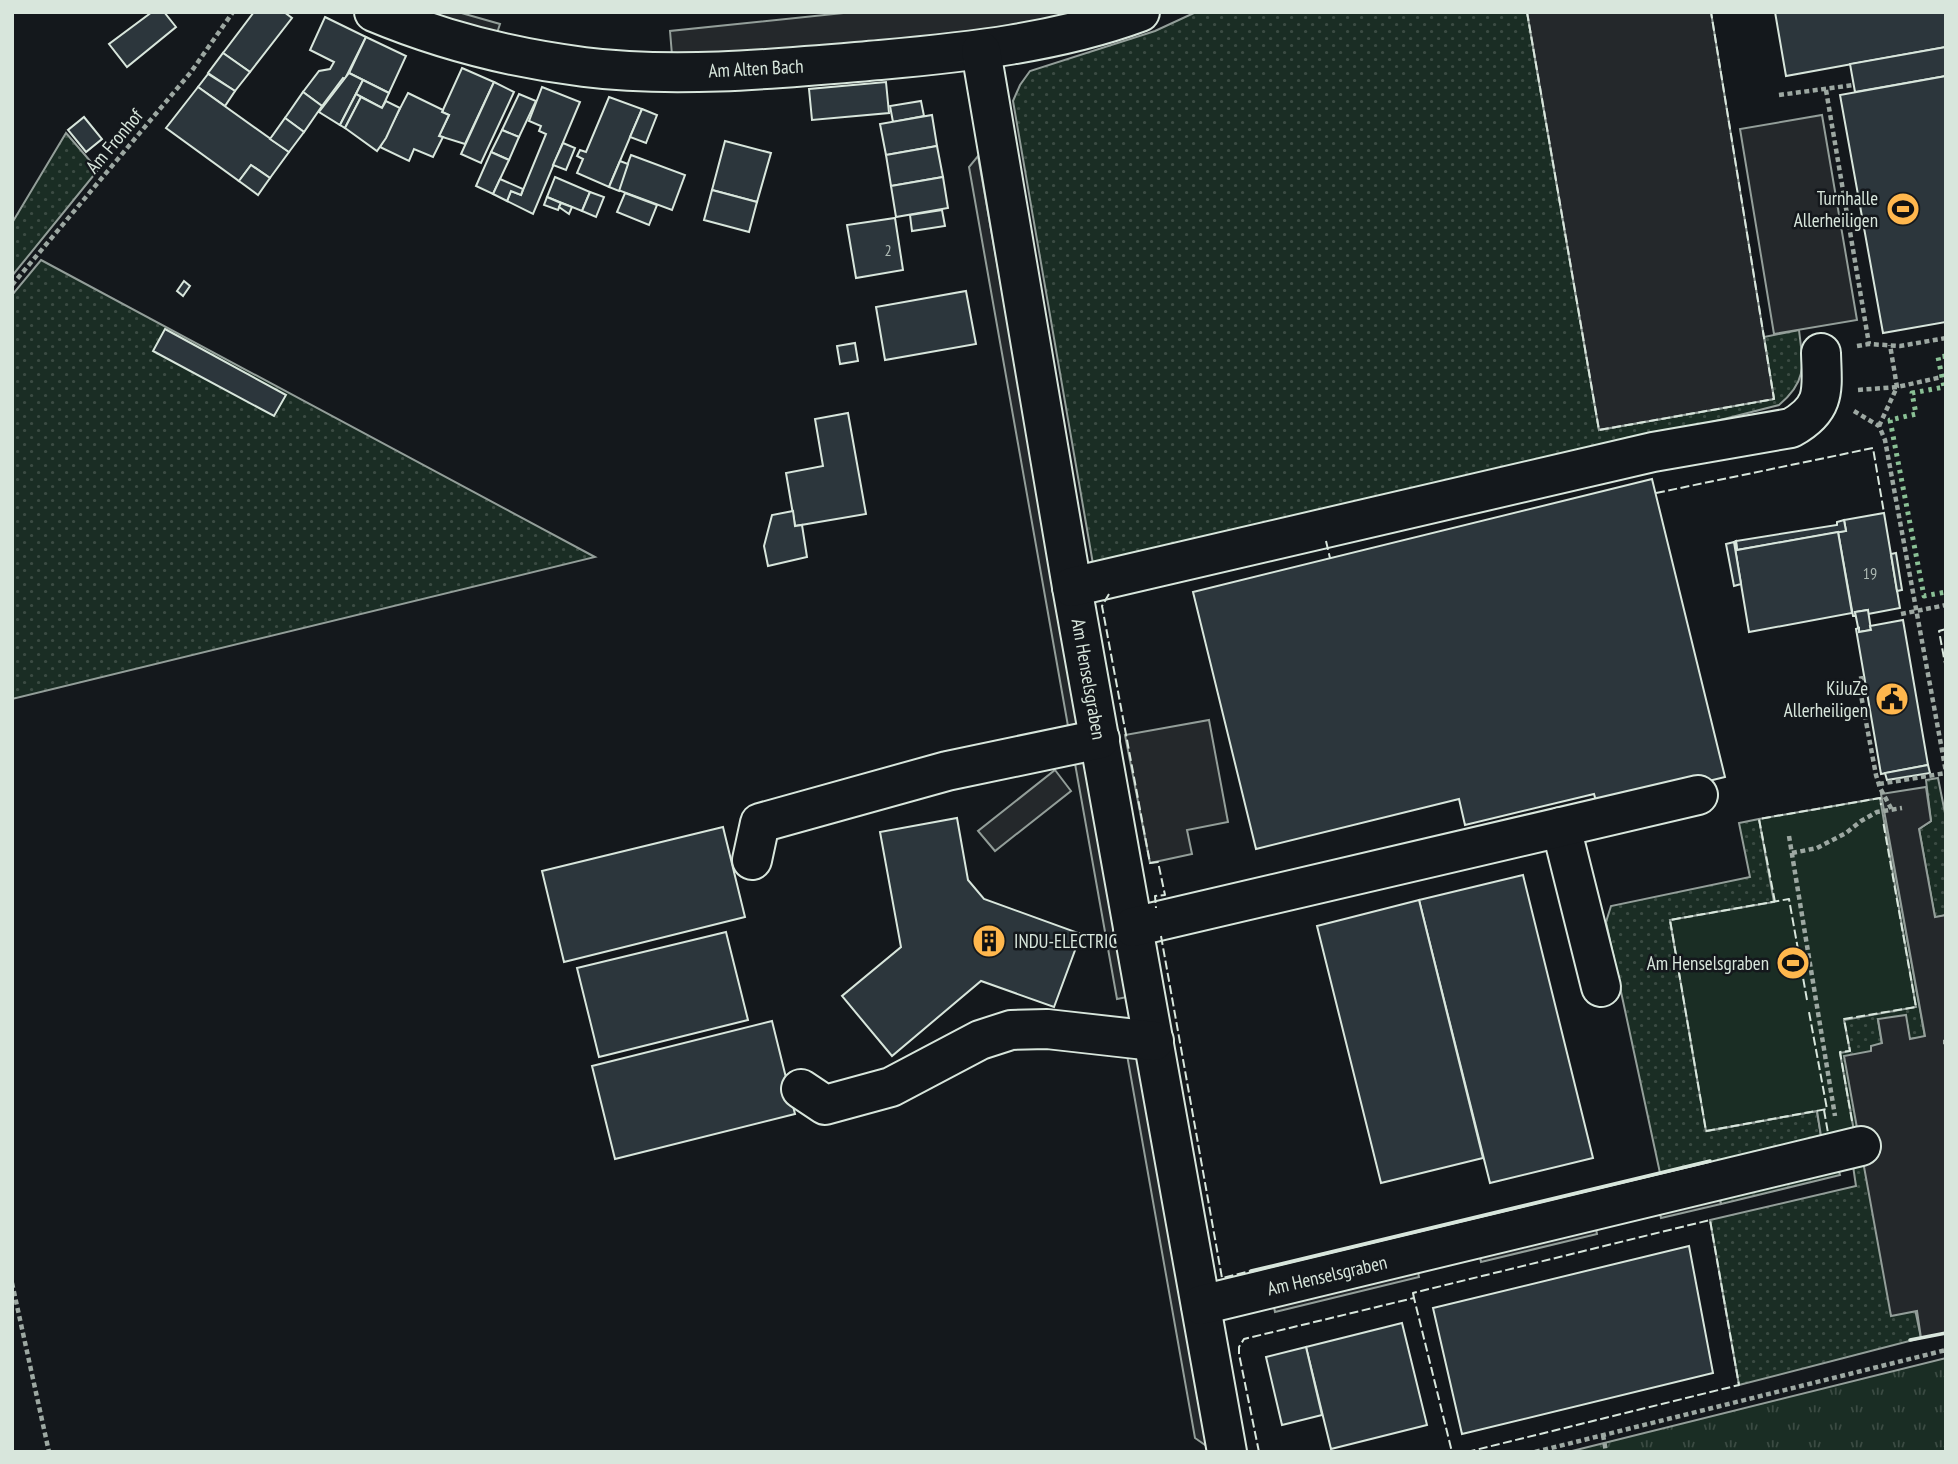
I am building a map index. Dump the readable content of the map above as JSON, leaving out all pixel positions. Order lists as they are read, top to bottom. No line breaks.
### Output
{"streets":{"street":["Am Alten Bach","Am Henselsgraben"],"path":["Am Fronhof"]},"crossings":[["Am Alten Bach","Am Henselsgraben"]],"places":{"sports":["Turnhalle Allerheiligen","Am Henselsgraben"],"public building":["KiJuZe Allerheiligen"],"building":["INDU-ELECTRIC"]},"house_numbers":["2","19"]}
